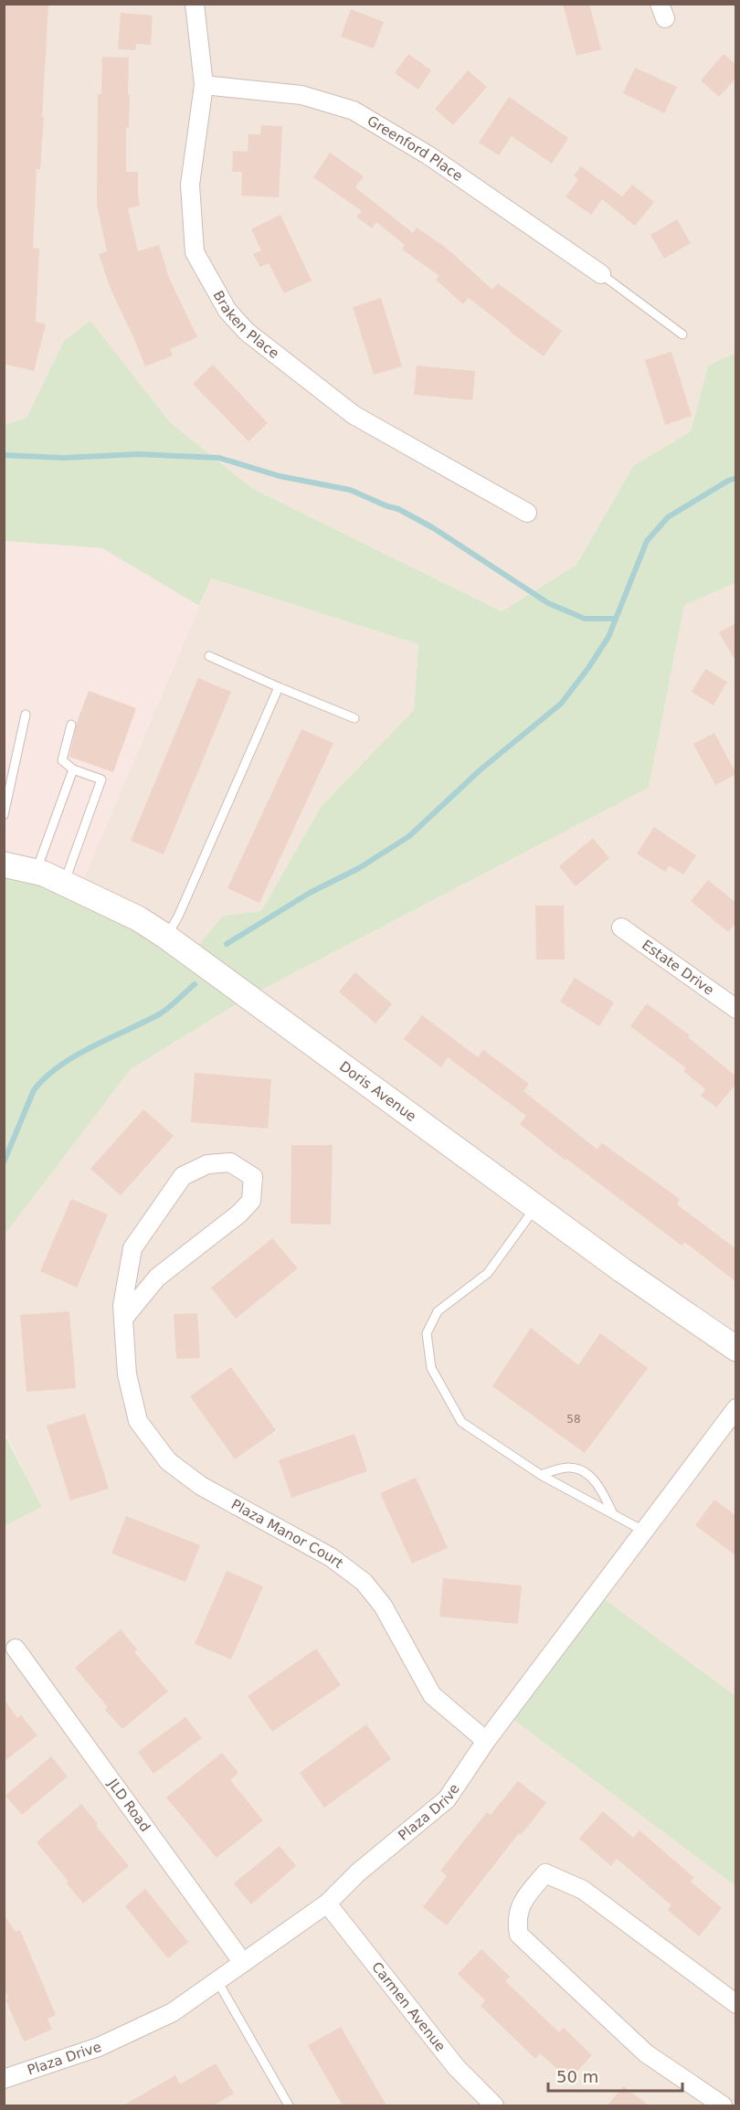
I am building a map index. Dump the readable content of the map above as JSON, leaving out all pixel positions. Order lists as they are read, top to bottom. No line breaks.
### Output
{"streets":{"street":["Greenford Place","Braken Place","Estate Drive","Doris Avenue","Plaza Manor Court","JLD Road","Plaza Drive","Carmen Avenue"]},"crossings":[["Greenford Place","Braken Place"],["Plaza Manor Court","Plaza Drive"],["JLD Road","Plaza Drive"],["Plaza Drive","Carmen Avenue"]],"house_numbers":["58"],"scale_bar":"50 m"}
